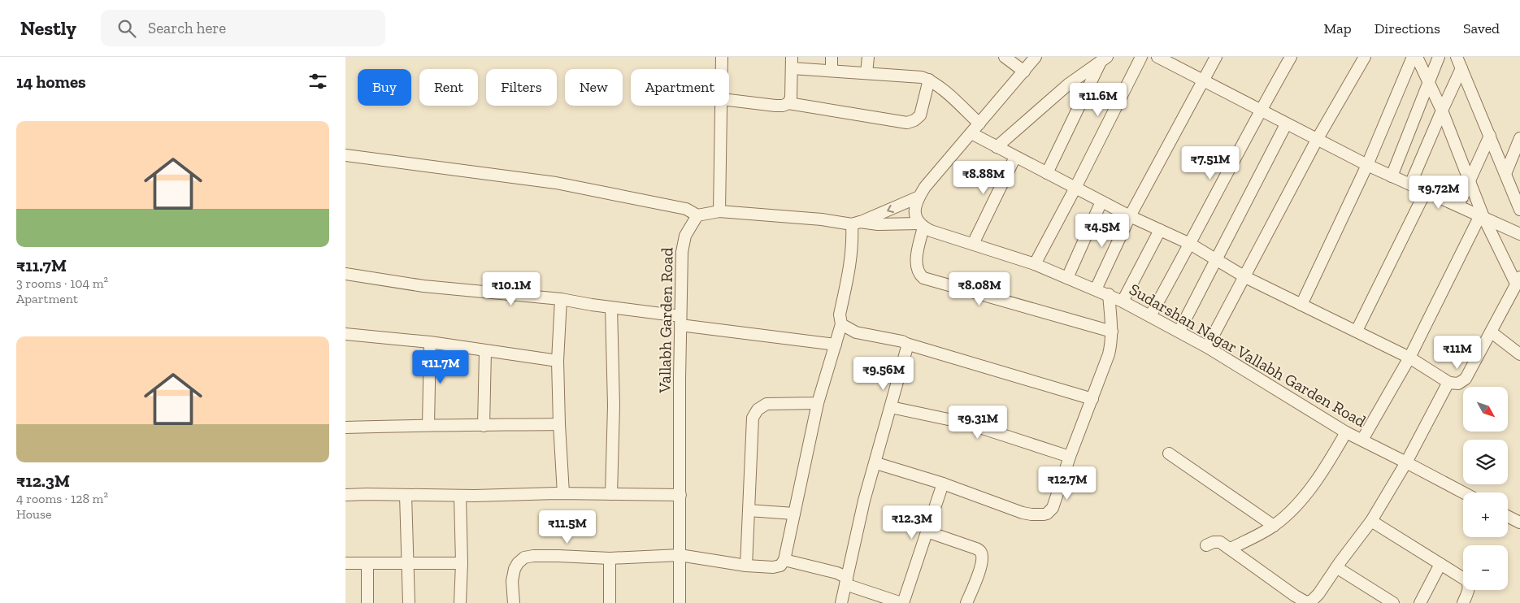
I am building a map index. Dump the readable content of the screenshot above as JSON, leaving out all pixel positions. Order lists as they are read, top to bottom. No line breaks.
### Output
{"streets":{"street":["Vallabh Garden Road","Sudarshan Nagar Vallabh Garden Road"]},"north":"bottom right","page":{"header":"Nestly","search":"Search here","nav":["Map","Directions","Saved"],"heading":"14 homes","chip":["Buy","Rent","Filters","New","Apartment"],"price":["₹11.6M","₹7.51M","₹8.88M","₹9.72M","₹4.5M","₹10.1M","₹8.08M","₹11M","₹11.7M","₹9.56M","₹9.31M","₹12.7M","₹12.3M","₹11.5M"],"list":[{"name":"₹11.7M","note":"3 rooms · 104 m² · Apartment"},{"name":"₹12.3M","note":"4 rooms · 128 m² · House"}],"map_buttons":["+","−"]}}
